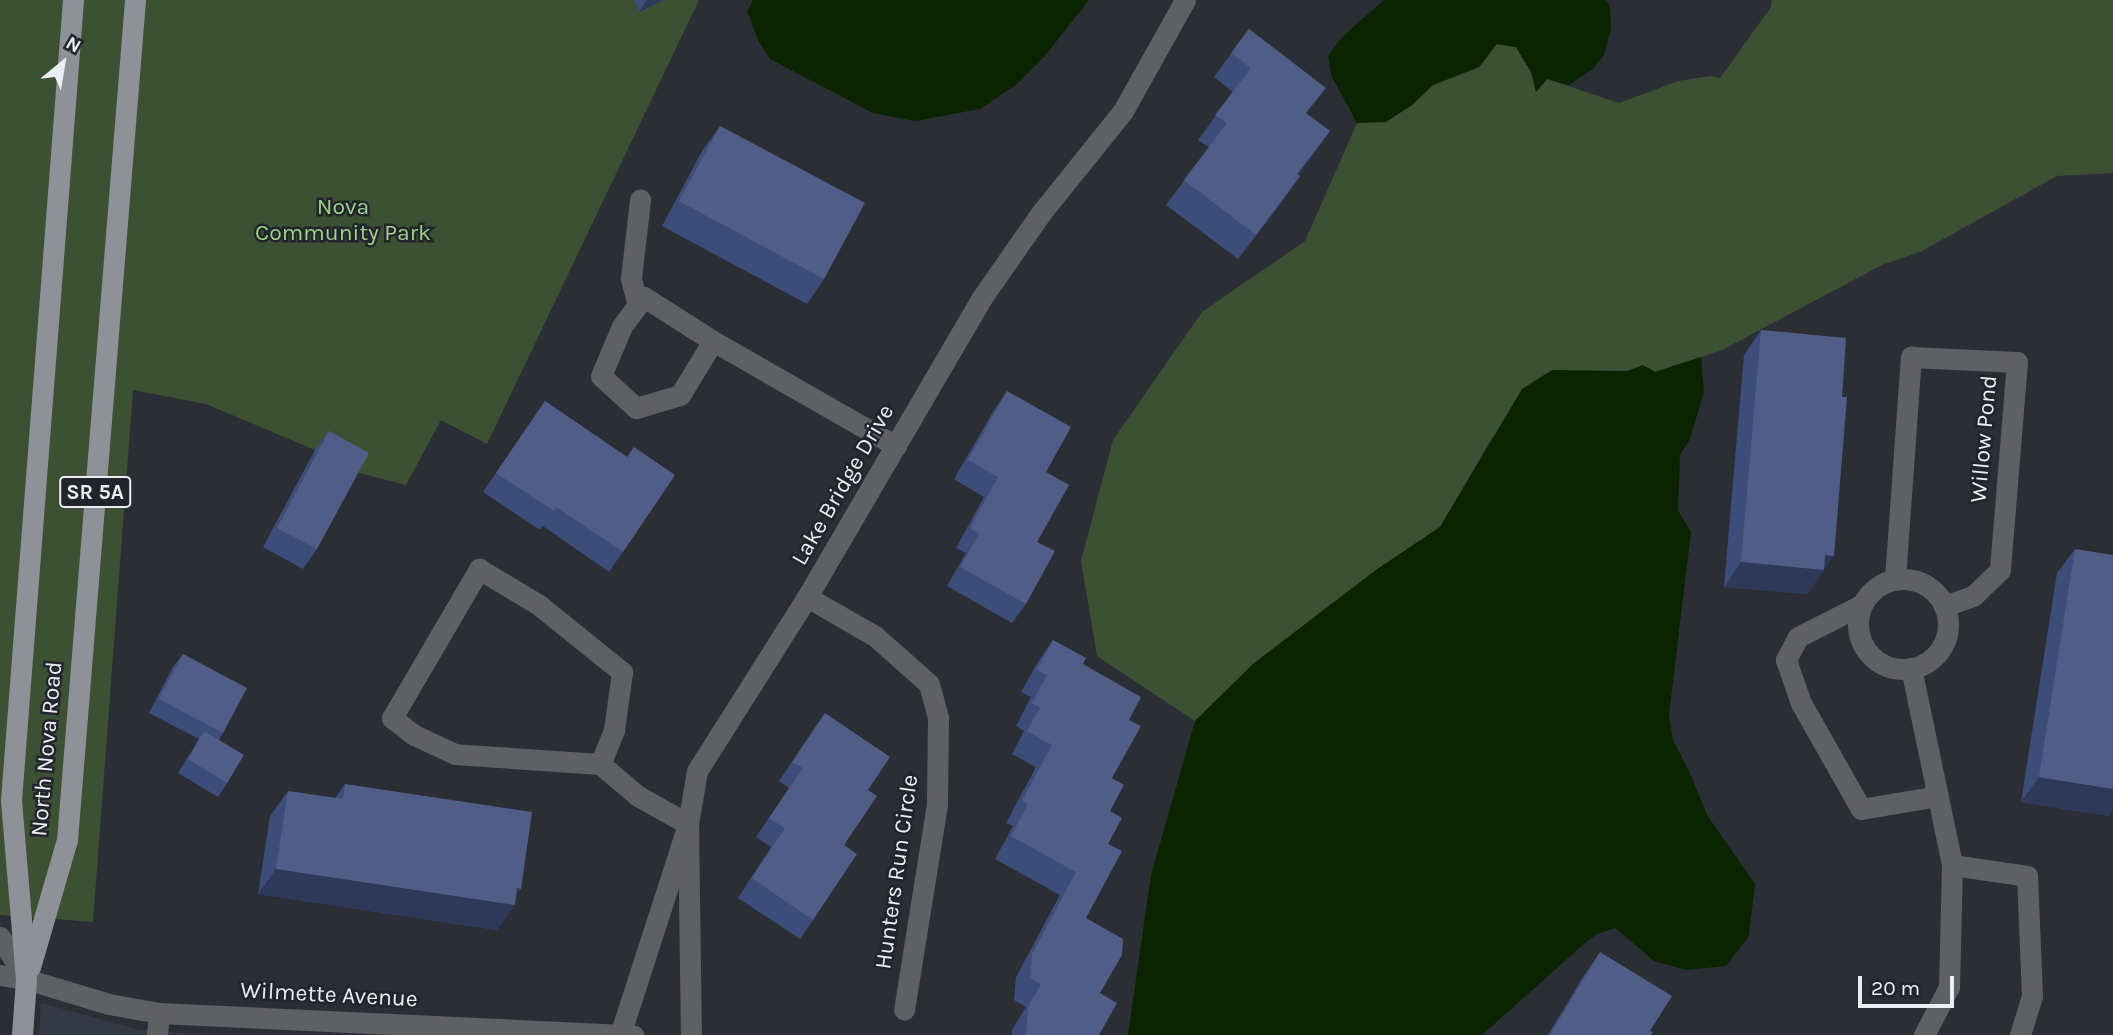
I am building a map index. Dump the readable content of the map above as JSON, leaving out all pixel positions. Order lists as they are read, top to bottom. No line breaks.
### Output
{"streets":{"main road":["SR 5A","North Nova Road"],"street":["Willow Pond","Lake Bridge Drive","Hunters Run Circle","Wilmette Avenue"]},"crossings":[["Lake Bridge Drive","Hunters Run Circle"],["Lake Bridge Drive","Wilmette Avenue"],["SR 5A","North Nova Road"],["SR 5A","Wilmette Avenue"],["North Nova Road","Wilmette Avenue"]],"parks":["Nova Community Park"],"scale_bar":"20 m","north":"top right"}
